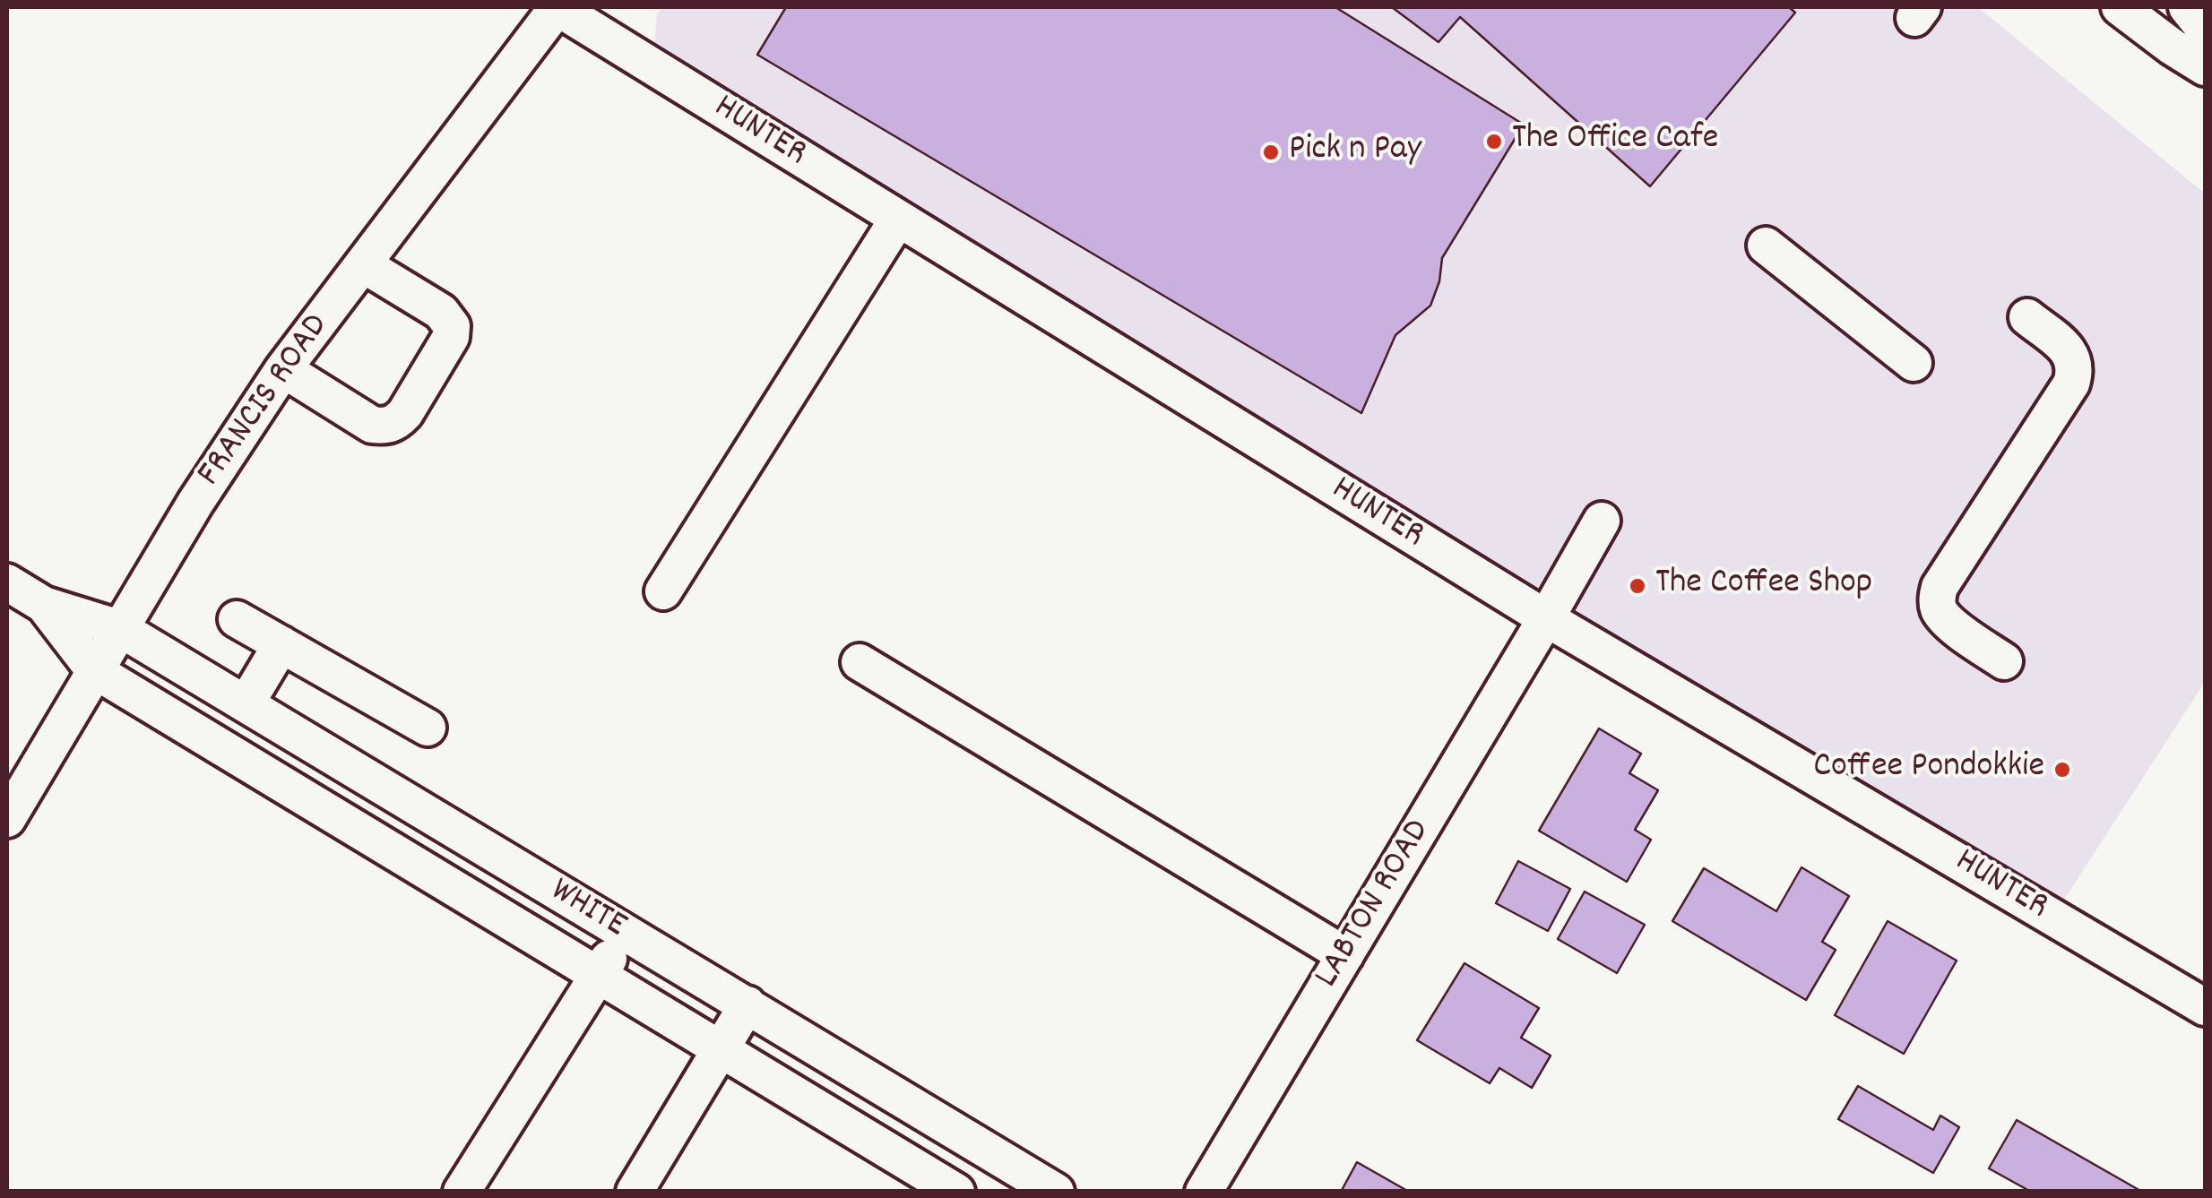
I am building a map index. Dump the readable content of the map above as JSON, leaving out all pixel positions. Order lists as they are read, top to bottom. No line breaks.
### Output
{"streets":{"street":["HUNTER","FRANCIS ROAD","LABTON ROAD","WHITE"]},"crossings":[["HUNTER","FRANCIS ROAD"],["HUNTER","LABTON ROAD"],["FRANCIS ROAD","WHITE"]],"places":["The Office Cafe","Pick n Pay","The Coffee Shop","Coffee Pondokkie"]}
